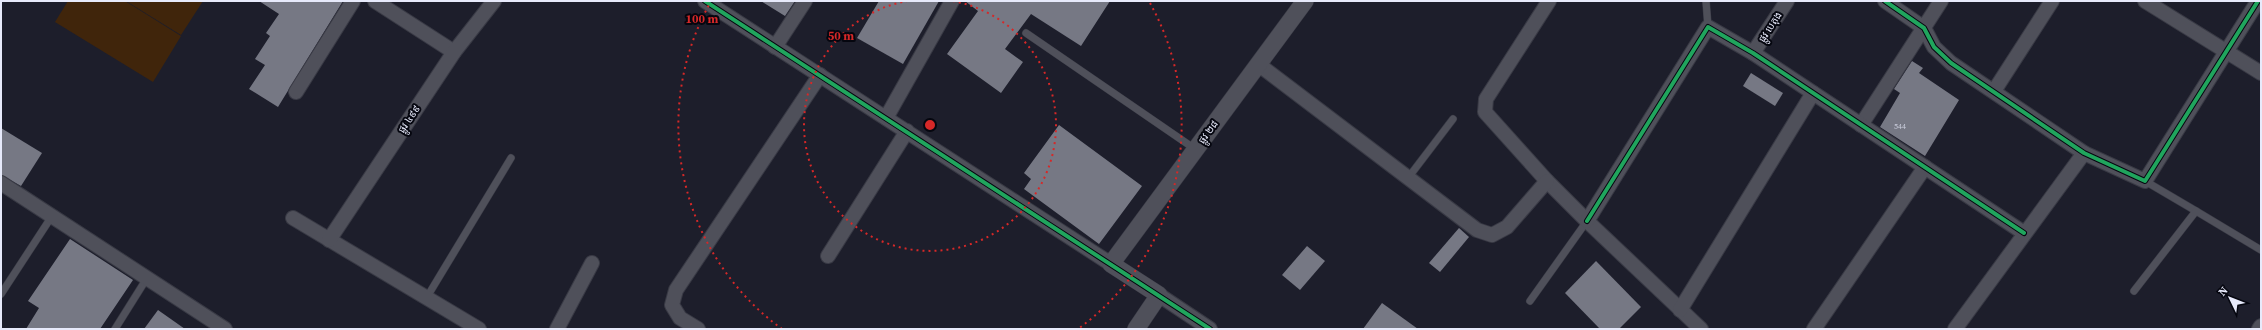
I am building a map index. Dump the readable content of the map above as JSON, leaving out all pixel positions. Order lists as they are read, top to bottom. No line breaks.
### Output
{"streets":{"street":["ផ្លូវ បេតុង","ផ្លូវ ៤៩៩","ផ្លូវ ២៨"]},"house_numbers":["544"],"north":"top left","rings":["100 m","50 m"]}
